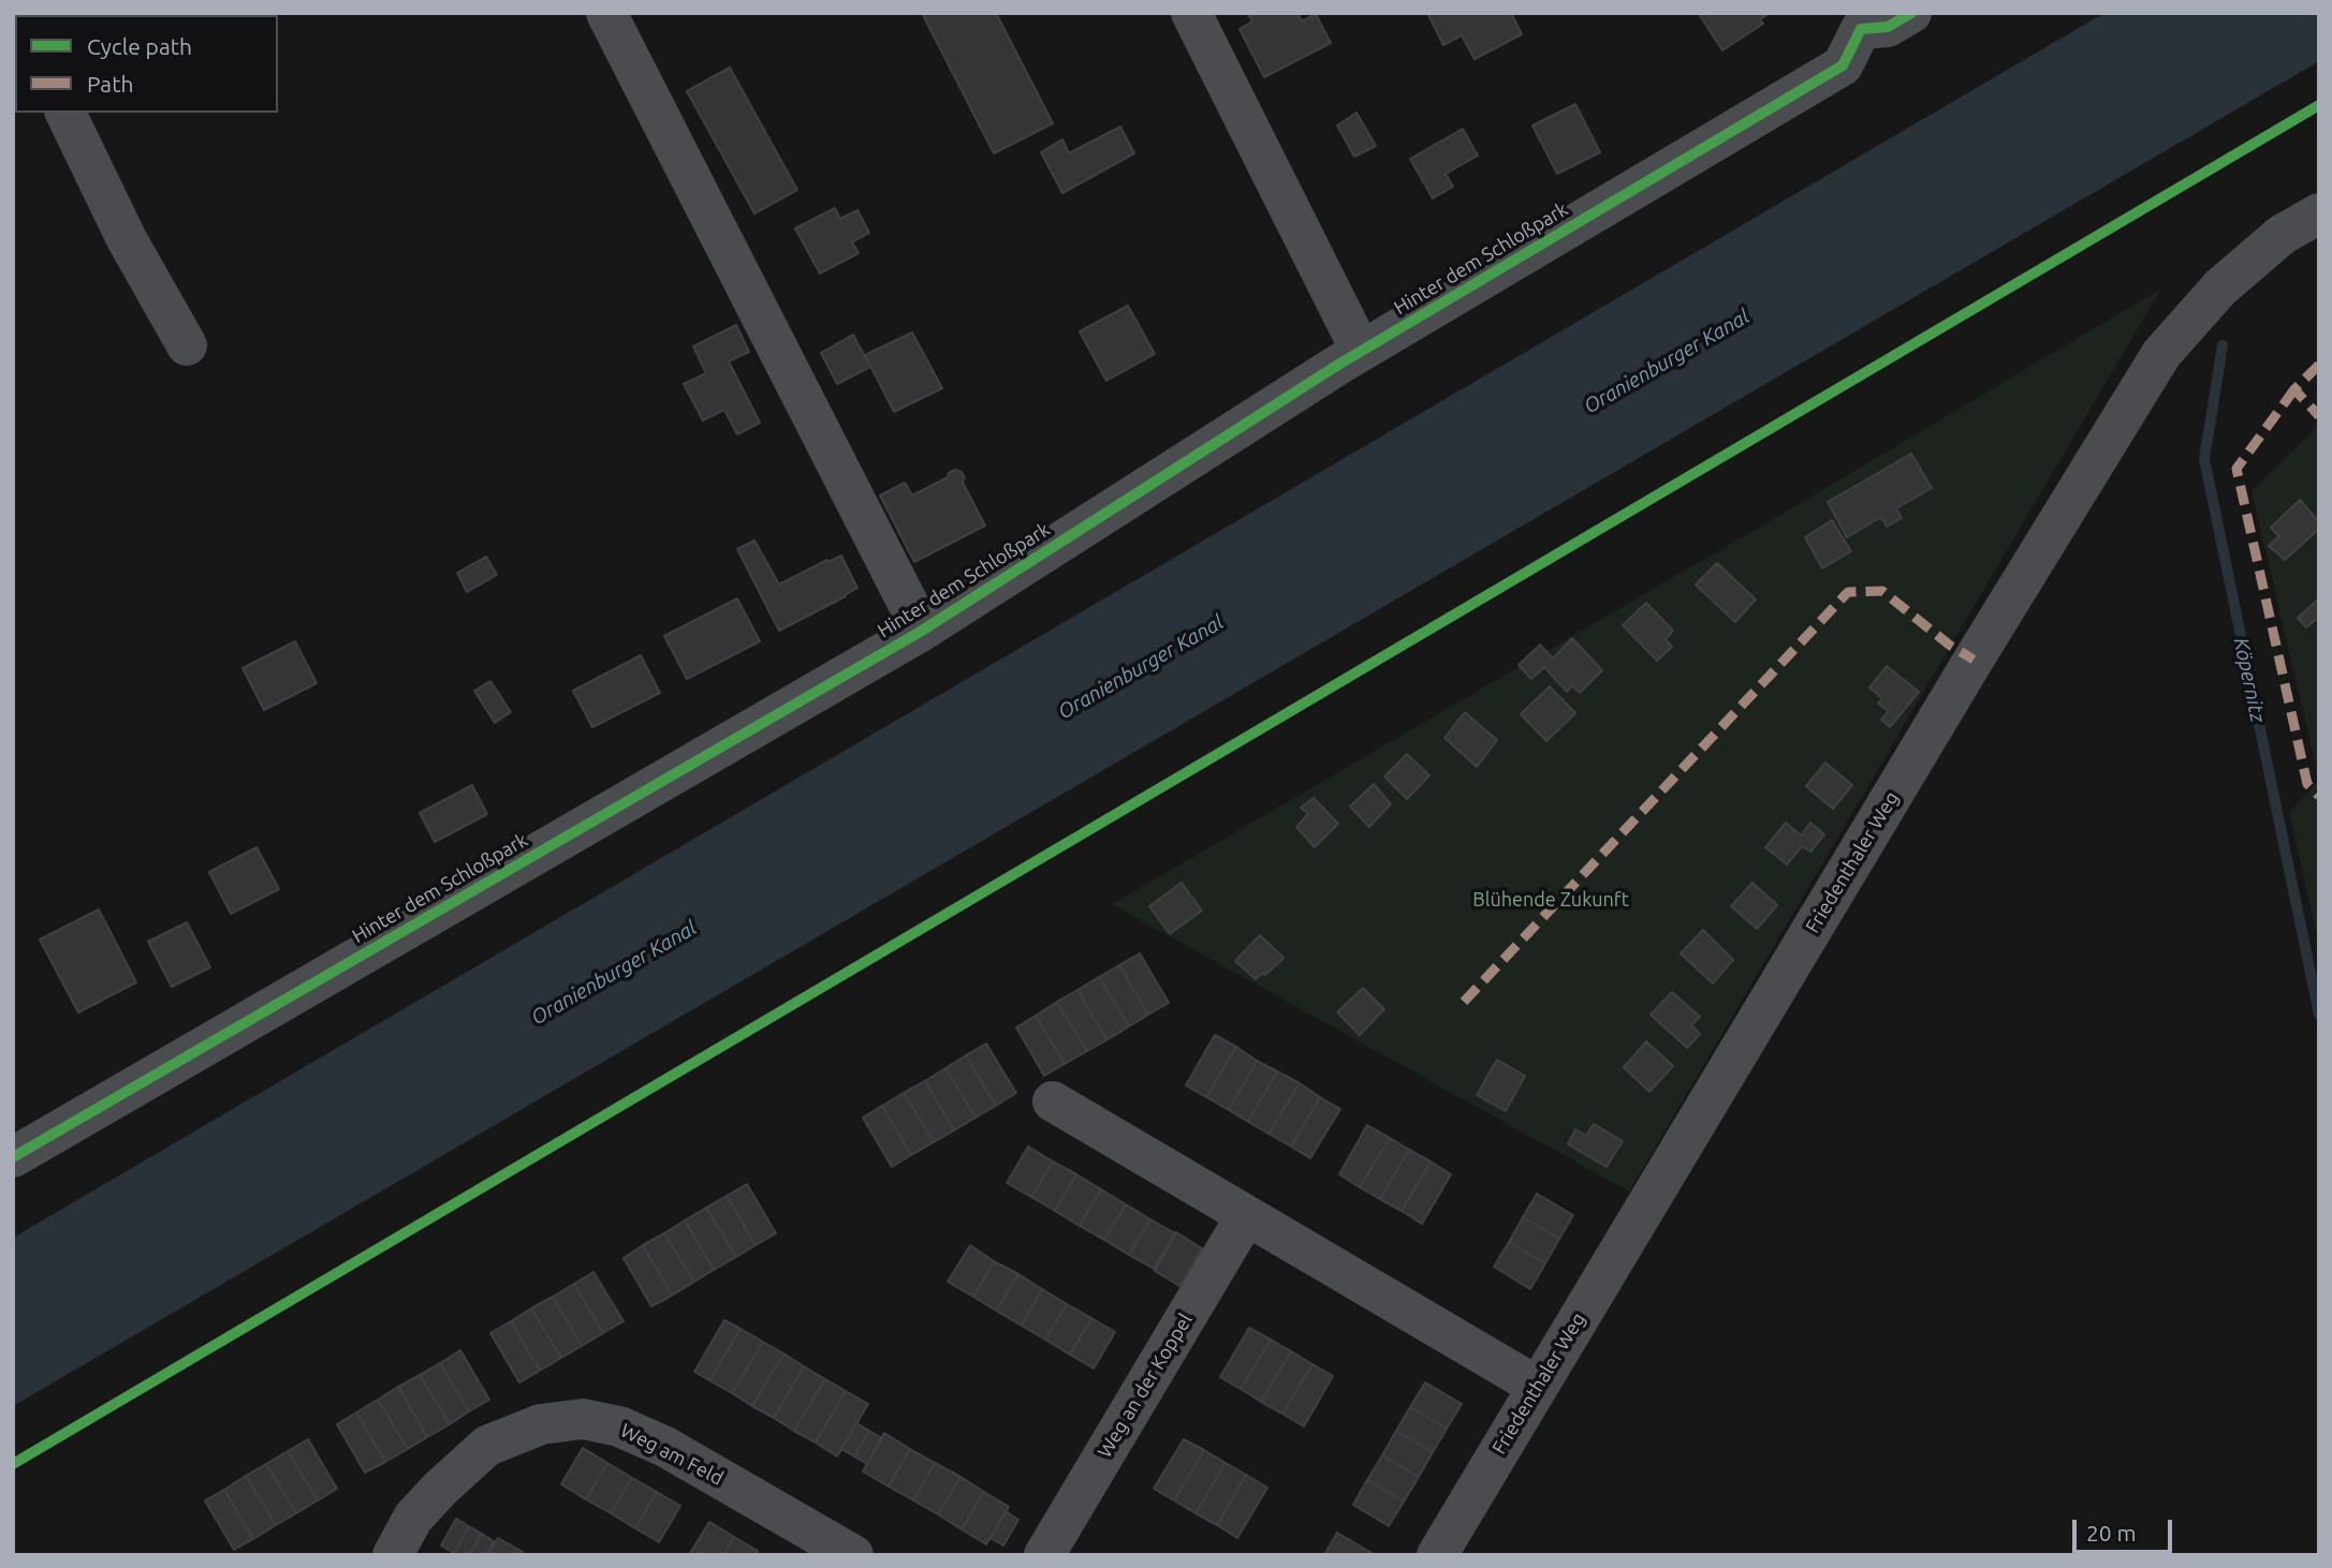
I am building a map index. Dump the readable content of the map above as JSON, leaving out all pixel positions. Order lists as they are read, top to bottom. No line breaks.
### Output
{"streets":{"street":["Hinter dem Schloßpark","Friedenthaler Weg","Weg an der Koppel","Weg am Feld"]},"water":["Oranienburger Kanal","Köpernitz"],"parks":["Blühende Zukunft"],"legend":["Cycle path","Path"],"scale_bar":"20 m"}
